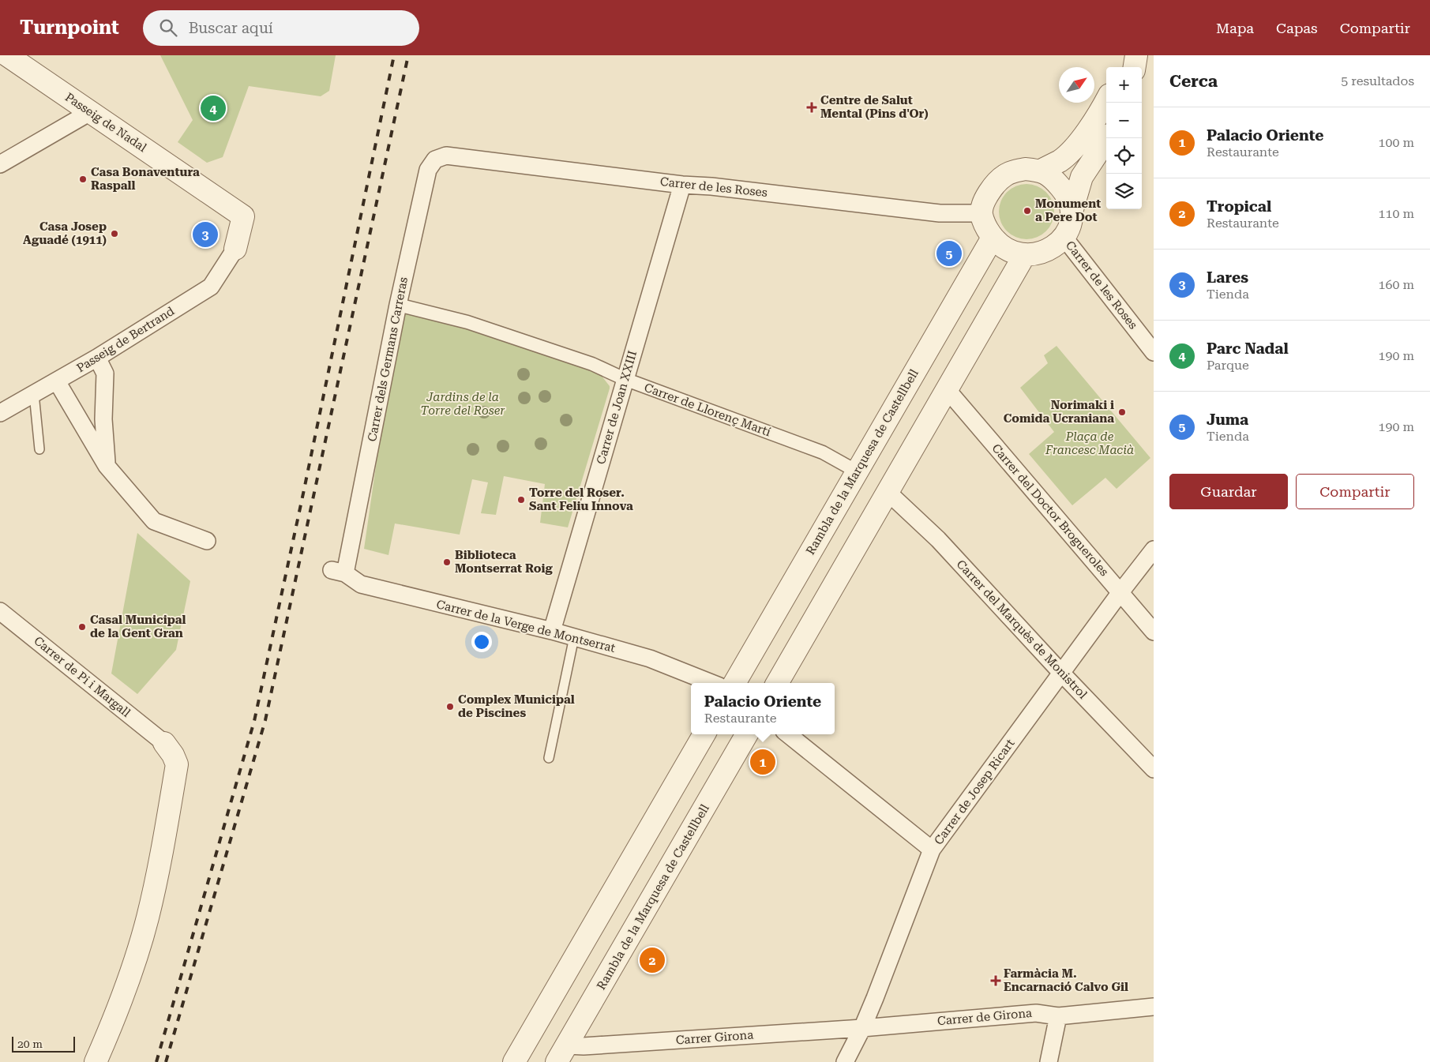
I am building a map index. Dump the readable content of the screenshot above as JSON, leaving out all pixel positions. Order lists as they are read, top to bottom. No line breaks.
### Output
{"streets":{"street":["Passeig de Nadal","Carrer de les Roses","Passeig de Bertrand","Carrer dels Germans Carreras","Carrer de Joan XXIII","Carrer de Llorenç Martí","Rambla de la Marquesa de Castellbell","Carrer del Doctor Brogueroles","Carrer de la Verge de Montserrat","Carrer del Marquès de Monistrol","Carrer de Pi i Margall","Carrer de Josep Ricart","Carrer de Girona","Carrer Girona"]},"crossings":[["Passeig de Nadal","Passeig de Bertrand"],["Carrer de les Roses","Carrer dels Germans Carreras"],["Carrer de les Roses","Carrer de Joan XXIII"],["Carrer de les Roses","Rambla de la Marquesa de Castellbell"],["Carrer dels Germans Carreras","Carrer de Llorenç Martí"],["Carrer dels Germans Carreras","Carrer de la Verge de Montserrat"],["Carrer de Joan XXIII","Carrer de Llorenç Martí"],["Carrer de Joan XXIII","Carrer de la Verge de Montserrat"],["Carrer de Llorenç Martí","Rambla de la Marquesa de Castellbell"],["Rambla de la Marquesa de Castellbell","Carrer Girona"],["Carrer del Doctor Brogueroles","Carrer de Josep Ricart"],["Carrer del Marquès de Monistrol","Carrer de Josep Ricart"],["Carrer de Josep Ricart","Carrer de Girona"],["Carrer de Josep Ricart","Carrer Girona"],["Carrer de Girona","Carrer Girona"]],"parks":["Jardins de la Torre del Roser","Plaça de Francesc Macià"],"places":{"health":["Centre de Salut Mental (Pins d'Or)","Farmàcia M. Encarnació Calvo Gil"],"other":["Casa Bonaventura Raspall","Monument a Pere Dot","Casa Josep Aguadé (1911)","Norimaki i Comida Ucraniana","Torre del Roser. Sant Feliu Innova","Biblioteca Montserrat Roig","Casal Municipal de la Gent Gran","Complex Municipal de Piscines"]},"scale_bar":"20 m","north":"top right","page":{"header":"Turnpoint","search":"Buscar aquí","nav":["Mapa","Capas","Compartir"],"heading":["Cerca","5 resultados"],"map_buttons":["+","−"],"pins":["4","3","5","1","2"],"list":[{"mark":"1","name":"Palacio Oriente","note":"Restaurante","value":"100 m"},{"mark":"2","name":"Tropical","note":"Restaurante","value":"110 m"},{"mark":"3","name":"Lares","note":"Tienda","value":"160 m"},{"mark":"4","name":"Parc Nadal","note":"Parque","value":"190 m"},{"mark":"5","name":"Juma","note":"Tienda","value":"190 m"}],"buttons":["Guardar","Compartir"],"popup":["Palacio Oriente","Restaurante"],"scale":"20 m"}}
